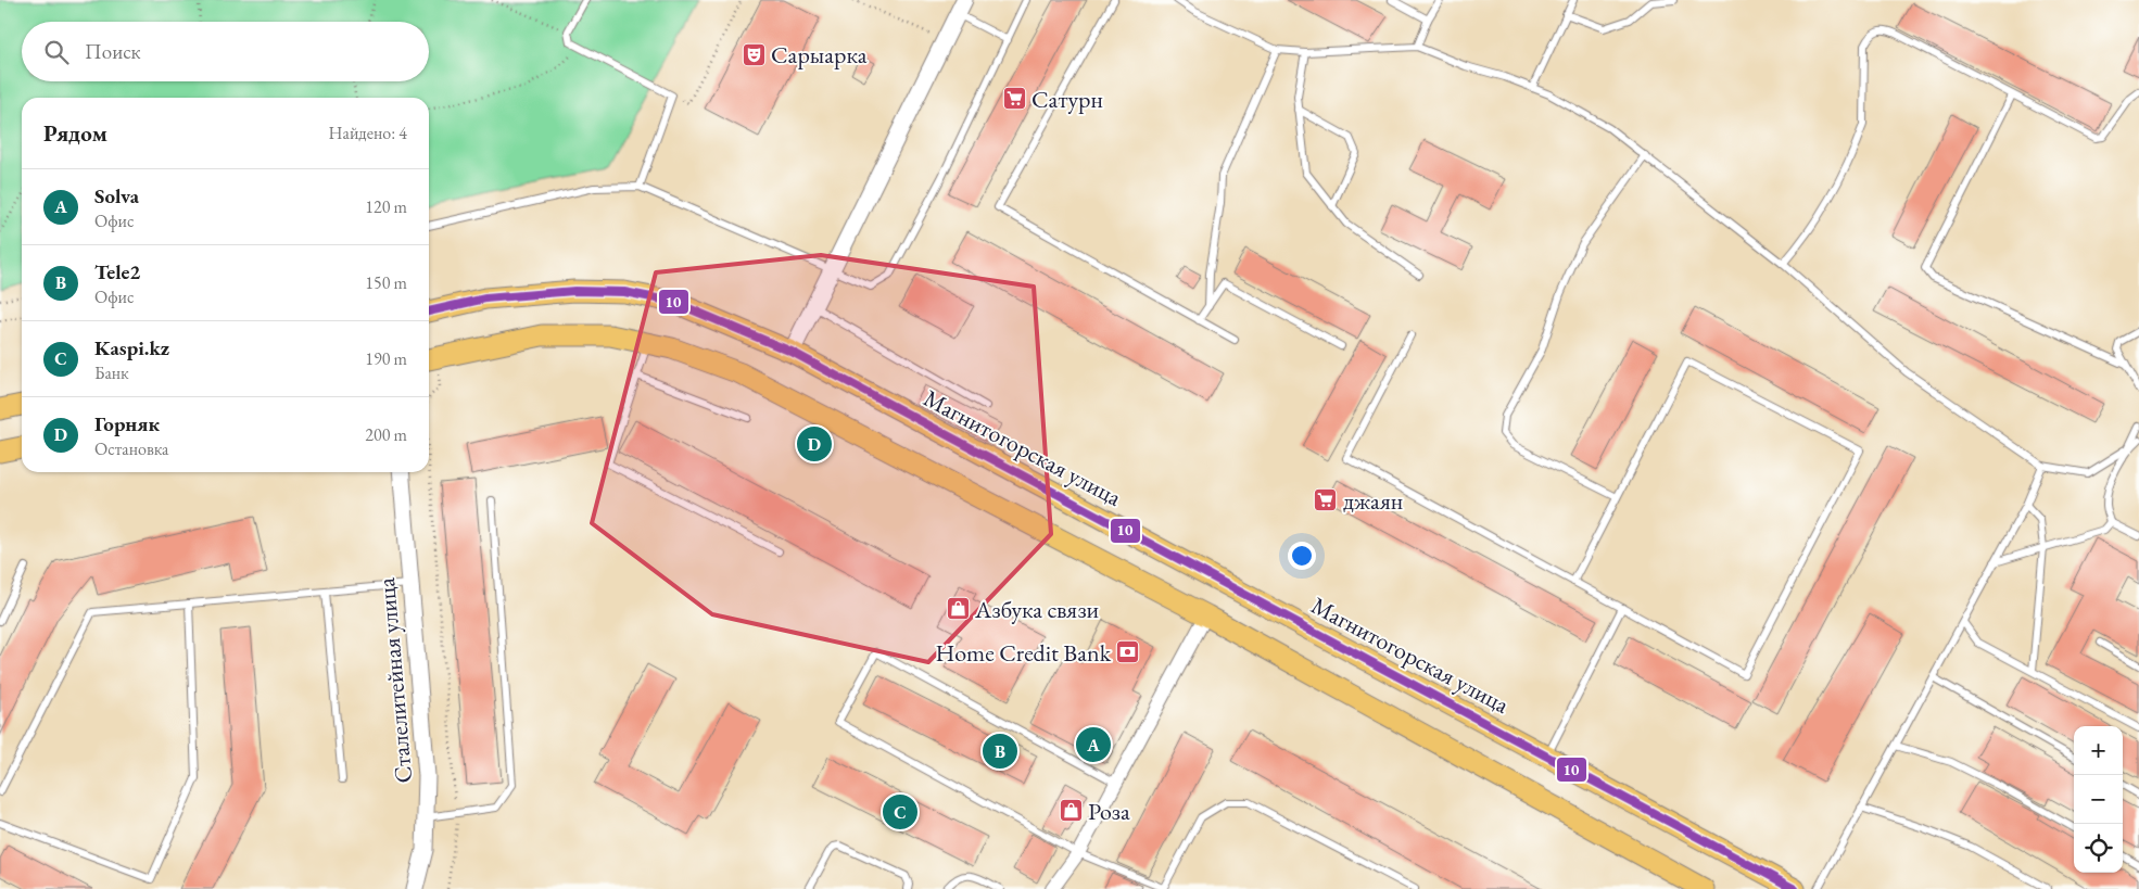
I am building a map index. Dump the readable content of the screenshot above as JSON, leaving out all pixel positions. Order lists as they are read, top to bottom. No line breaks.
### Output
{"streets":{"main road":["Магнитогорская улица"],"street":["Сталелитейная улица"]},"places":{"theatre":["Сарыарка"],"supermarket":["Сатурн","джаян"],"shop":["Азбука связи","Роза"],"bank":["Home Credit Bank"]},"lines":["transit line 10"],"page":{"search":"Поиск","heading":["Рядом","Найдено: 4"],"list":[{"mark":"A","name":"Solva","note":"Офис","value":"120 m"},{"mark":"B","name":"Tele2","note":"Офис","value":"150 m"},{"mark":"C","name":"Kaspi.kz","note":"Банк","value":"190 m"},{"mark":"D","name":"Горняк","note":"Остановка","value":"200 m"}],"pins":["D","A","B","C"],"map_buttons":["+","−"]}}
